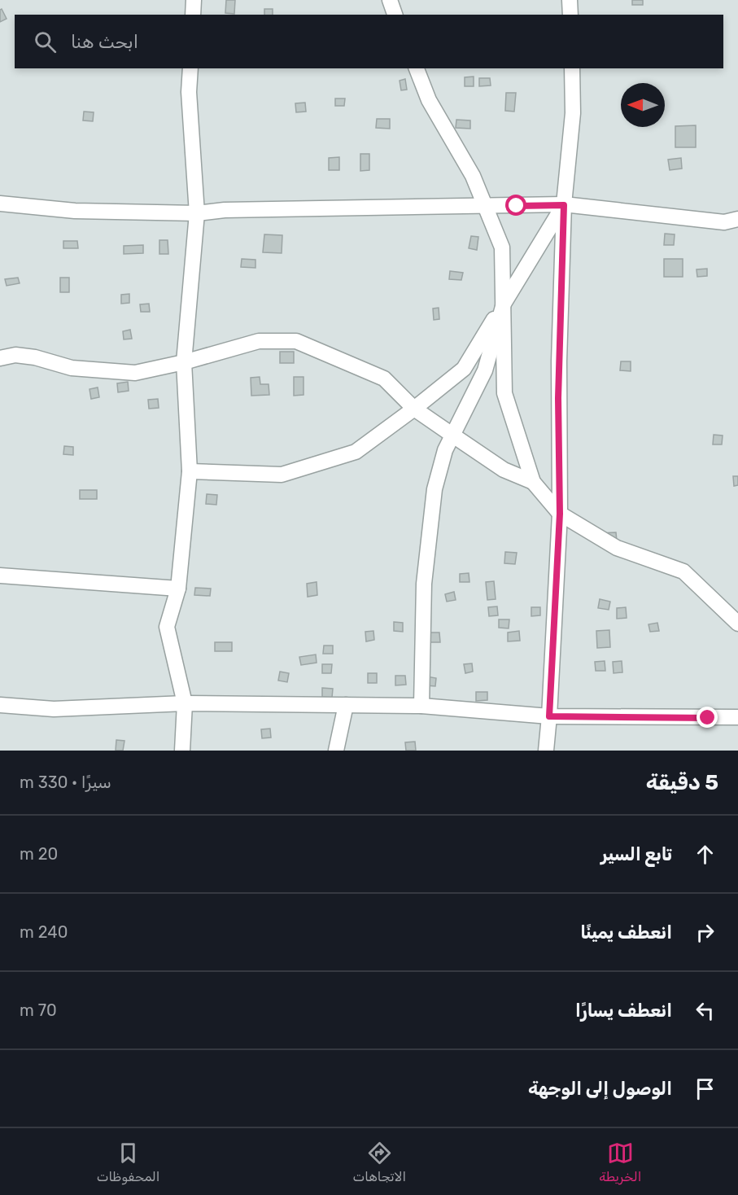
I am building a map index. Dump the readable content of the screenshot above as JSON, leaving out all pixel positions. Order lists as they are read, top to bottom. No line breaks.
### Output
{"north":"left","page":{"search":"ابحث هنا","heading":["5 دقيقة","سيرًا · 330 m"],"list":[["تابع السير","20 m"],["انعطف يمينًا","240 m"],["انعطف يسارًا","70 m"],"الوصول إلى الوجهة"],"nav":["الخريطة","الاتجاهات","المحفوظات"]}}
